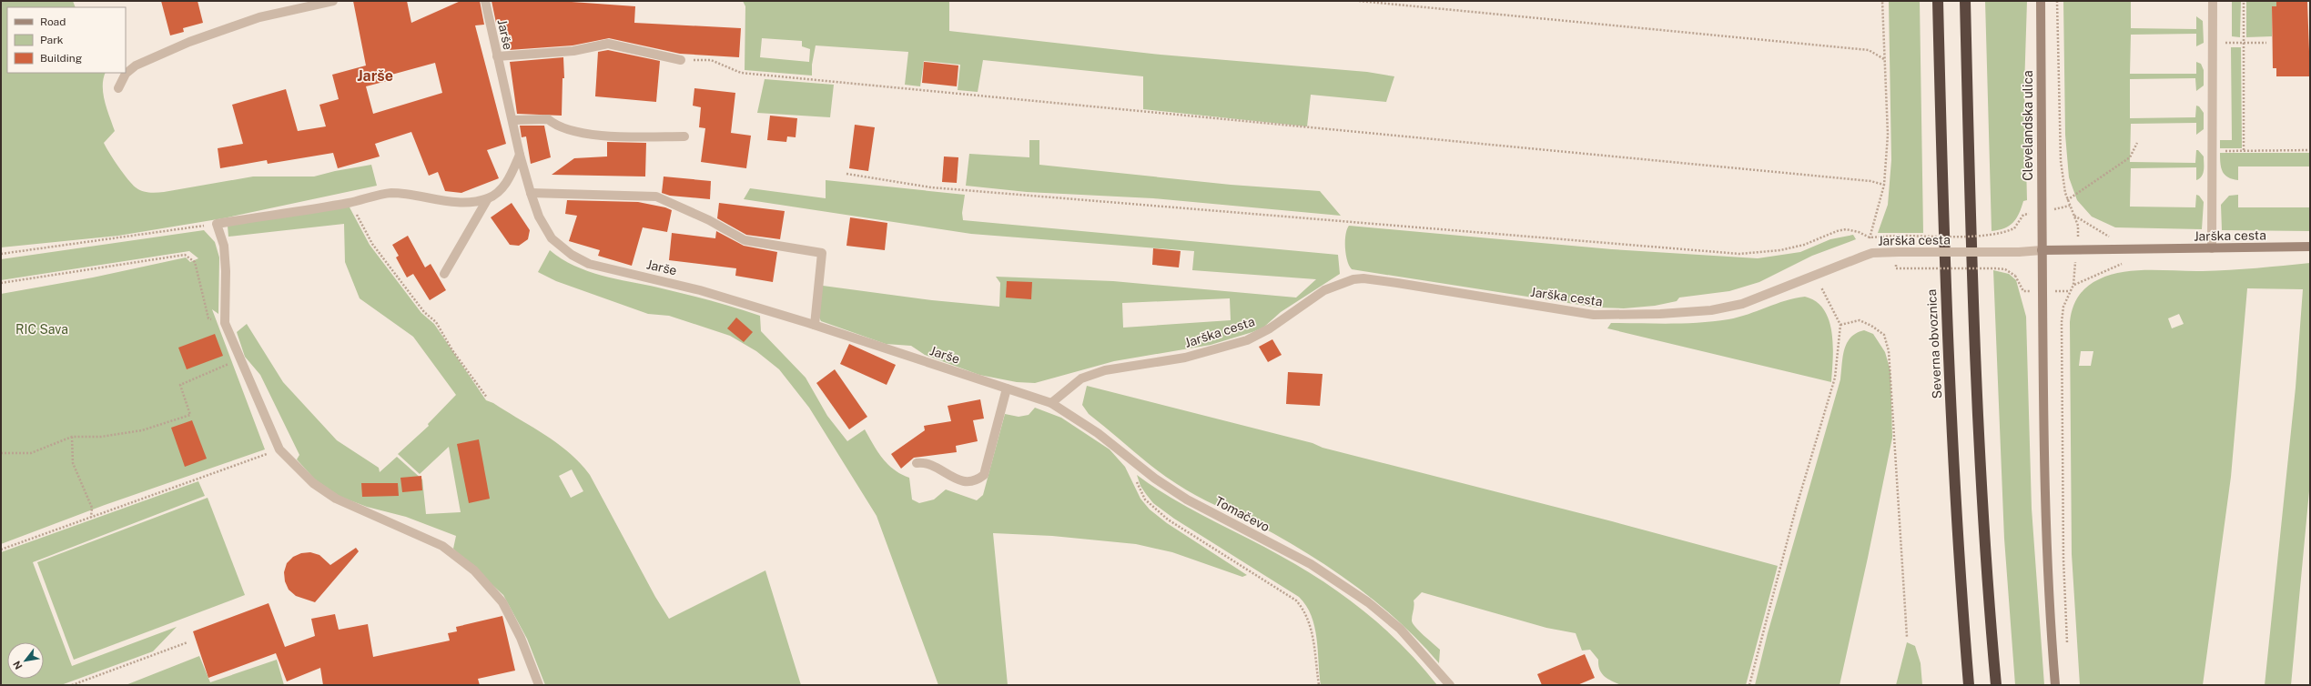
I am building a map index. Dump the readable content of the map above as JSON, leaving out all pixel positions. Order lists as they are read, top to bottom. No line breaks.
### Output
{"streets":{"highway":["Severna obvoznica"],"street":["Jarše","Clevelandska ulica","Jarška cesta","Tomačevo"]},"crossings":[["Jarše","Tomačevo"],["Clevelandska ulica","Jarška cesta"],["Jarška cesta","Tomačevo"]],"districts":["Jarše"],"parks":["RIC Sava"],"legend":["Road","Park","Building"],"north":"bottom left"}
